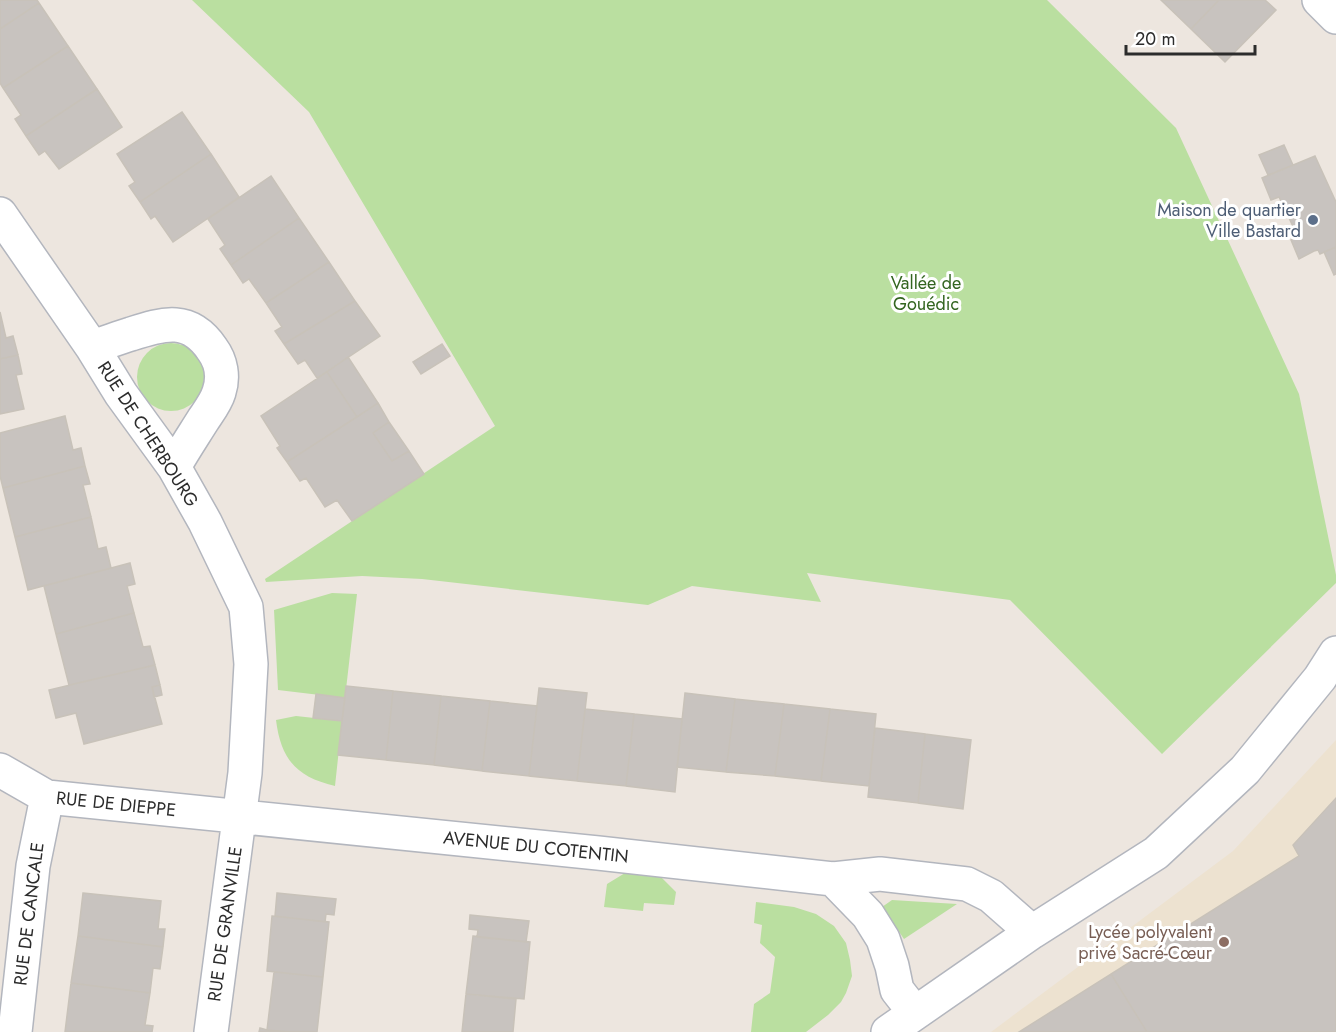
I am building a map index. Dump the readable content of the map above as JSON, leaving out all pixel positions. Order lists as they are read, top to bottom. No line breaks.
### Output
{"streets":{"street":["RUE DE CHERBOURG","RUE DE DIEPPE","AVENUE DU COTENTIN","RUE DE CANCALE","RUE DE GRANVILLE"]},"crossings":[["RUE DE CHERBOURG","RUE DE DIEPPE"],["RUE DE CHERBOURG","AVENUE DU COTENTIN"],["RUE DE CHERBOURG","RUE DE GRANVILLE"],["RUE DE DIEPPE","AVENUE DU COTENTIN"],["RUE DE DIEPPE","RUE DE CANCALE"],["RUE DE DIEPPE","RUE DE GRANVILLE"],["AVENUE DU COTENTIN","RUE DE GRANVILLE"]],"parks":["Vallée de Gouédic"],"places":["Maison de quartier Ville Bastard","Lycée polyvalent privé Sacré-Cœur"],"scale_bar":"20 m"}
